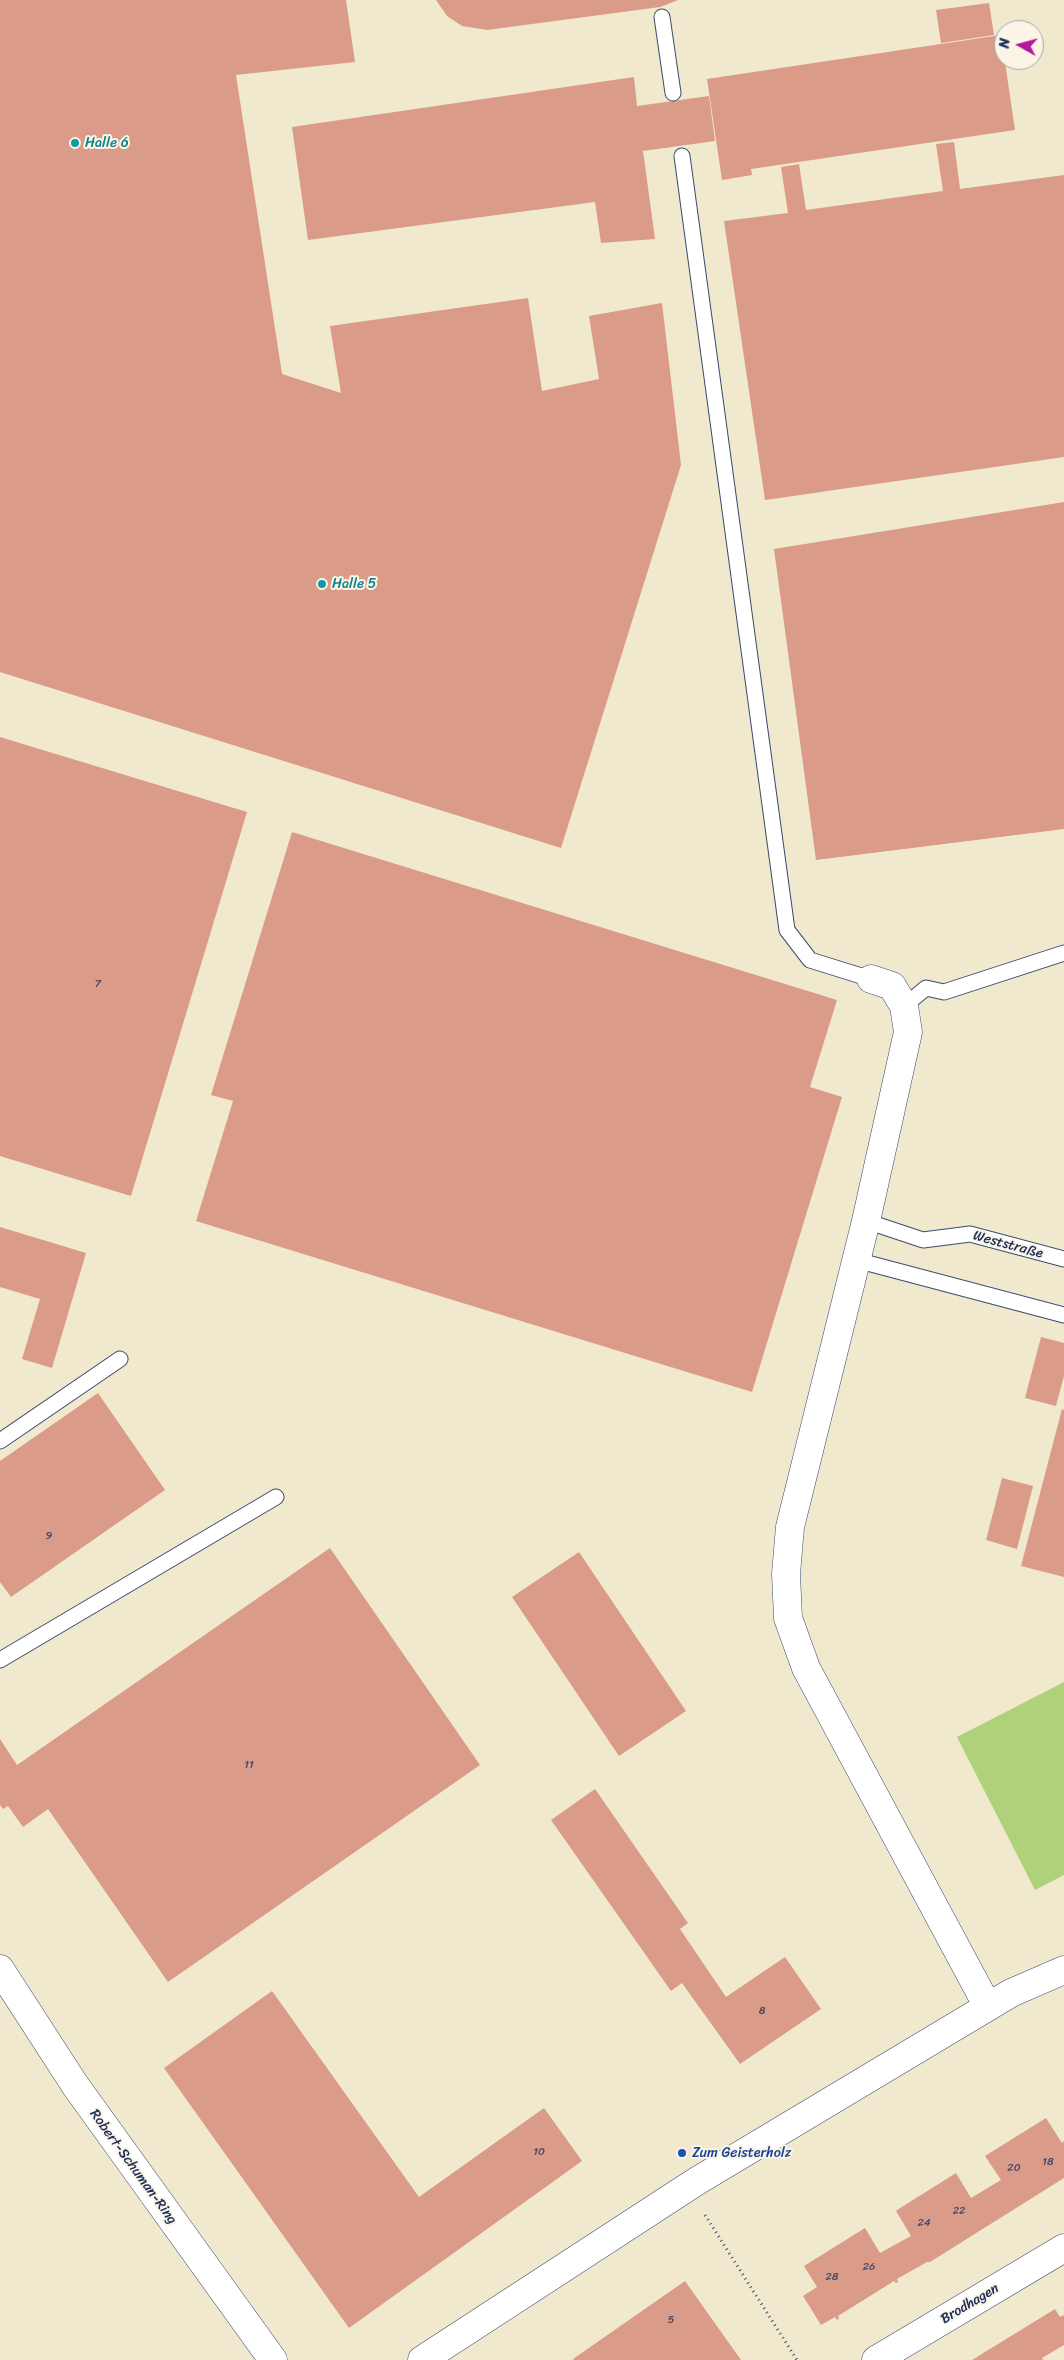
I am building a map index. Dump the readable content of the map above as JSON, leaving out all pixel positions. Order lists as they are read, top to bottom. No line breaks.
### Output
{"streets":{"street":["Robert-Schuman-Ring","Brodhagen"],"lane":["Weststraße"]},"places":["Halle 6","Halle 5","Zum Geisterholz"],"house_numbers":["7","9","11","8","10","18","20","22","24","26","28","5"],"north":"left"}
